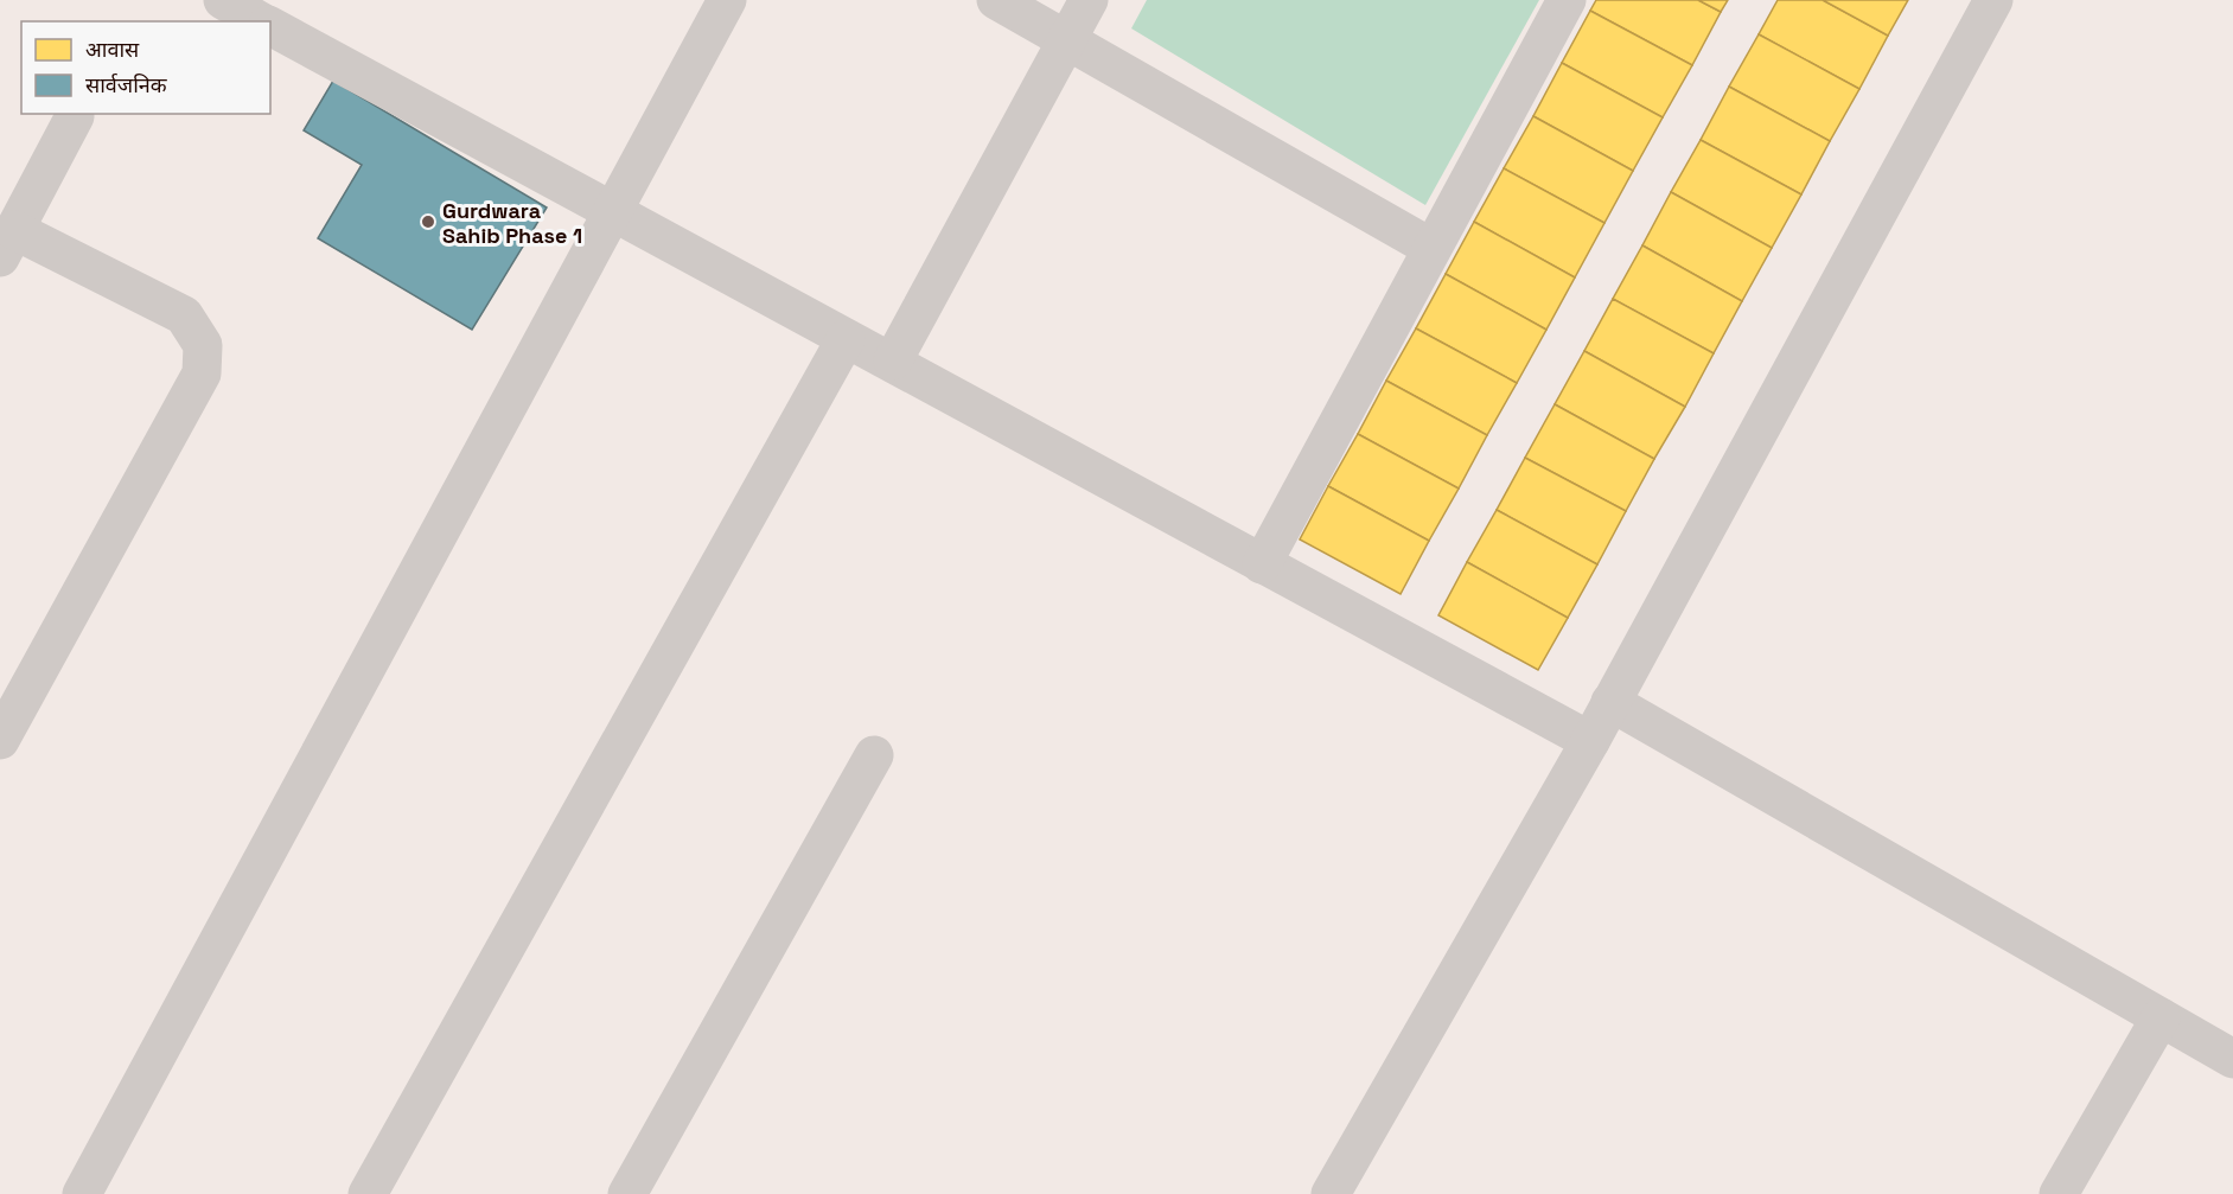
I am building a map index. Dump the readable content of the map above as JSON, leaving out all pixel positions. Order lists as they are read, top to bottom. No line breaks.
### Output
{"places":["Gurdwara Sahib Phase 1"],"legend":["आवास","सार्वजनिक"]}
